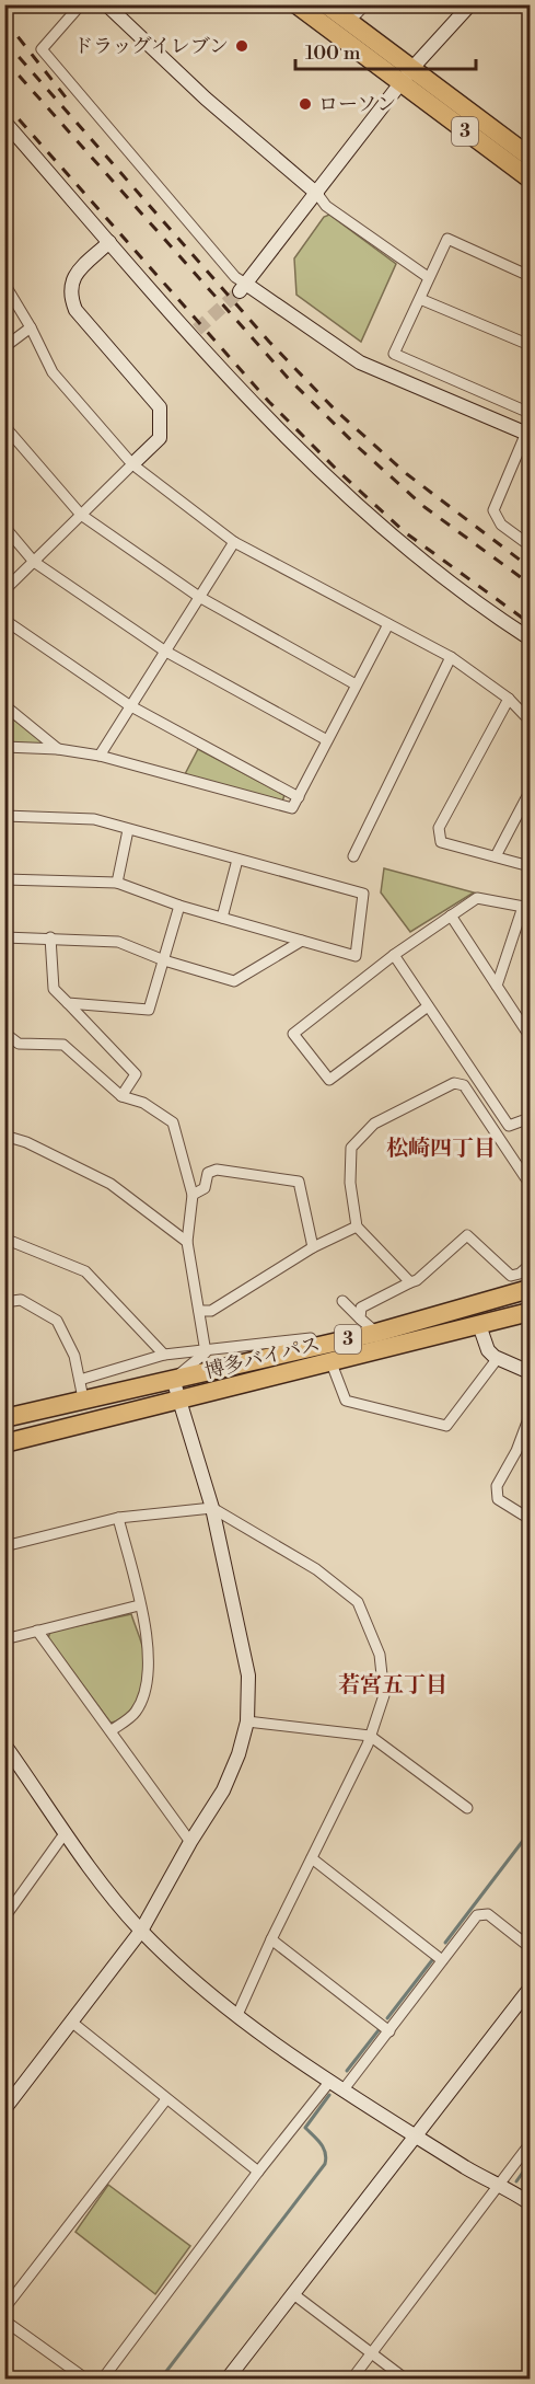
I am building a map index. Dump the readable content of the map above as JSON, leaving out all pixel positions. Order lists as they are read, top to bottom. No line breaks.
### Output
{"streets":{"highway":["3","博多バイパス"]},"districts":["松崎四丁目","若宮五丁目"],"places":["ドラッグイレブン","ローソン"],"scale_bar":"100 m"}
